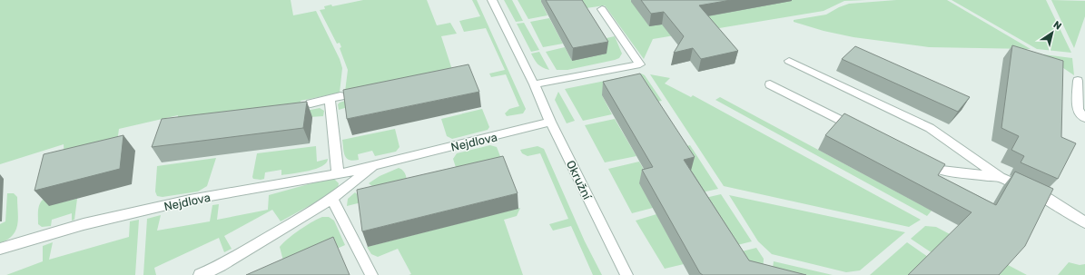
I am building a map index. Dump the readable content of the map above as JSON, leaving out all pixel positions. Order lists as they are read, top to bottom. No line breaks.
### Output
{"streets":{"street":["Nejdlova","Okružní"]},"crossings":[["Nejdlova","Okružní"]],"north":"top right"}
